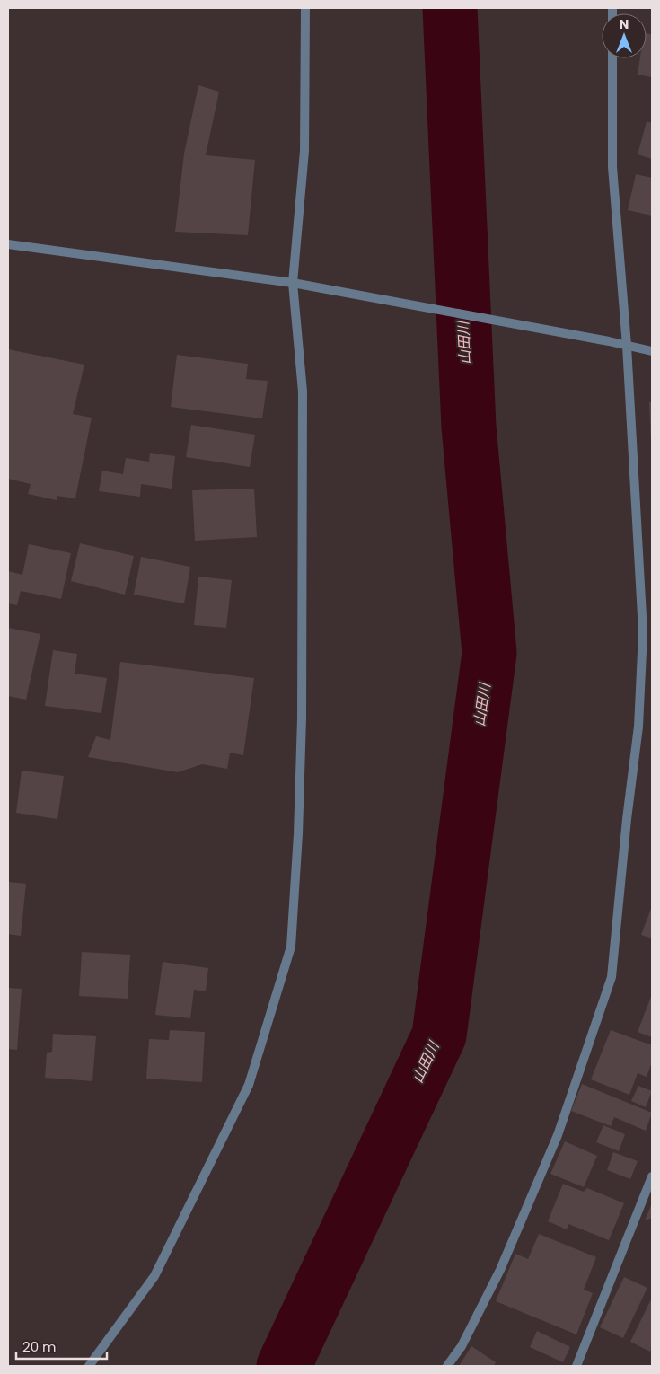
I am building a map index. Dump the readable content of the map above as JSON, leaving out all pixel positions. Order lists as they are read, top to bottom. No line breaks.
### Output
{"water":["山田川"],"scale_bar":"20 m","north":"top"}
